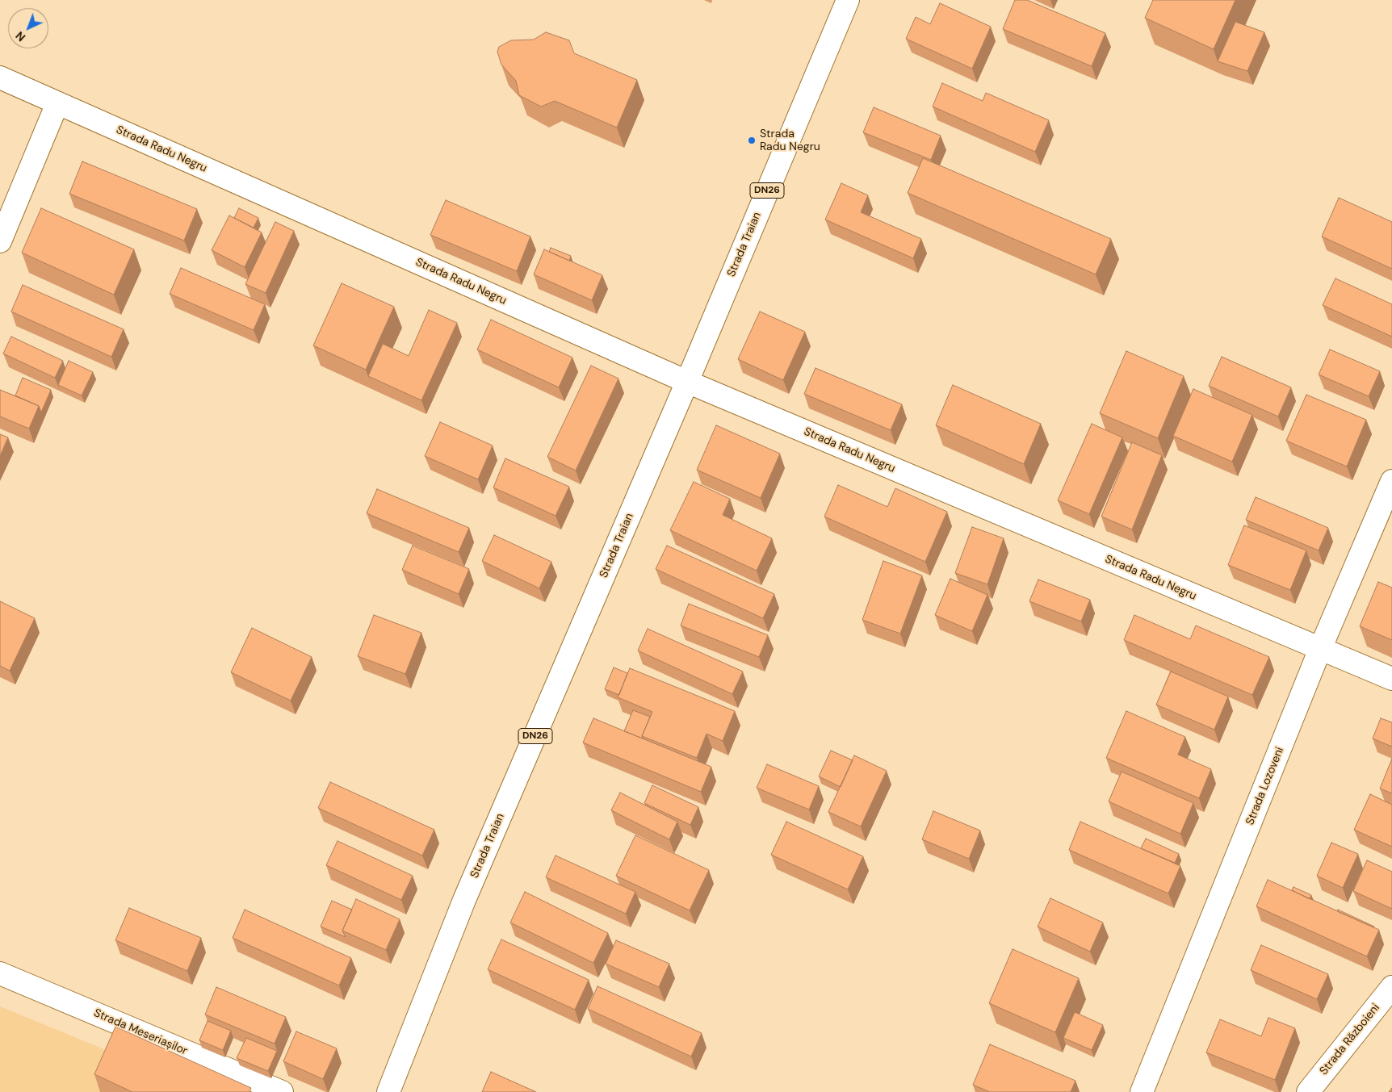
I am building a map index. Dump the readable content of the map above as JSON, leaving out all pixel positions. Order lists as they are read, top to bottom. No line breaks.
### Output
{"streets":{"street":["Strada Radu Negru","DN26","Strada Traian","Strada Lozoveni","Strada Meseriașilor","Strada Războieni"]},"crossings":[["Strada Radu Negru","Strada Traian"],["Strada Radu Negru","Strada Lozoveni"]],"places":["Strada Radu Negru"],"north":"bottom left"}
